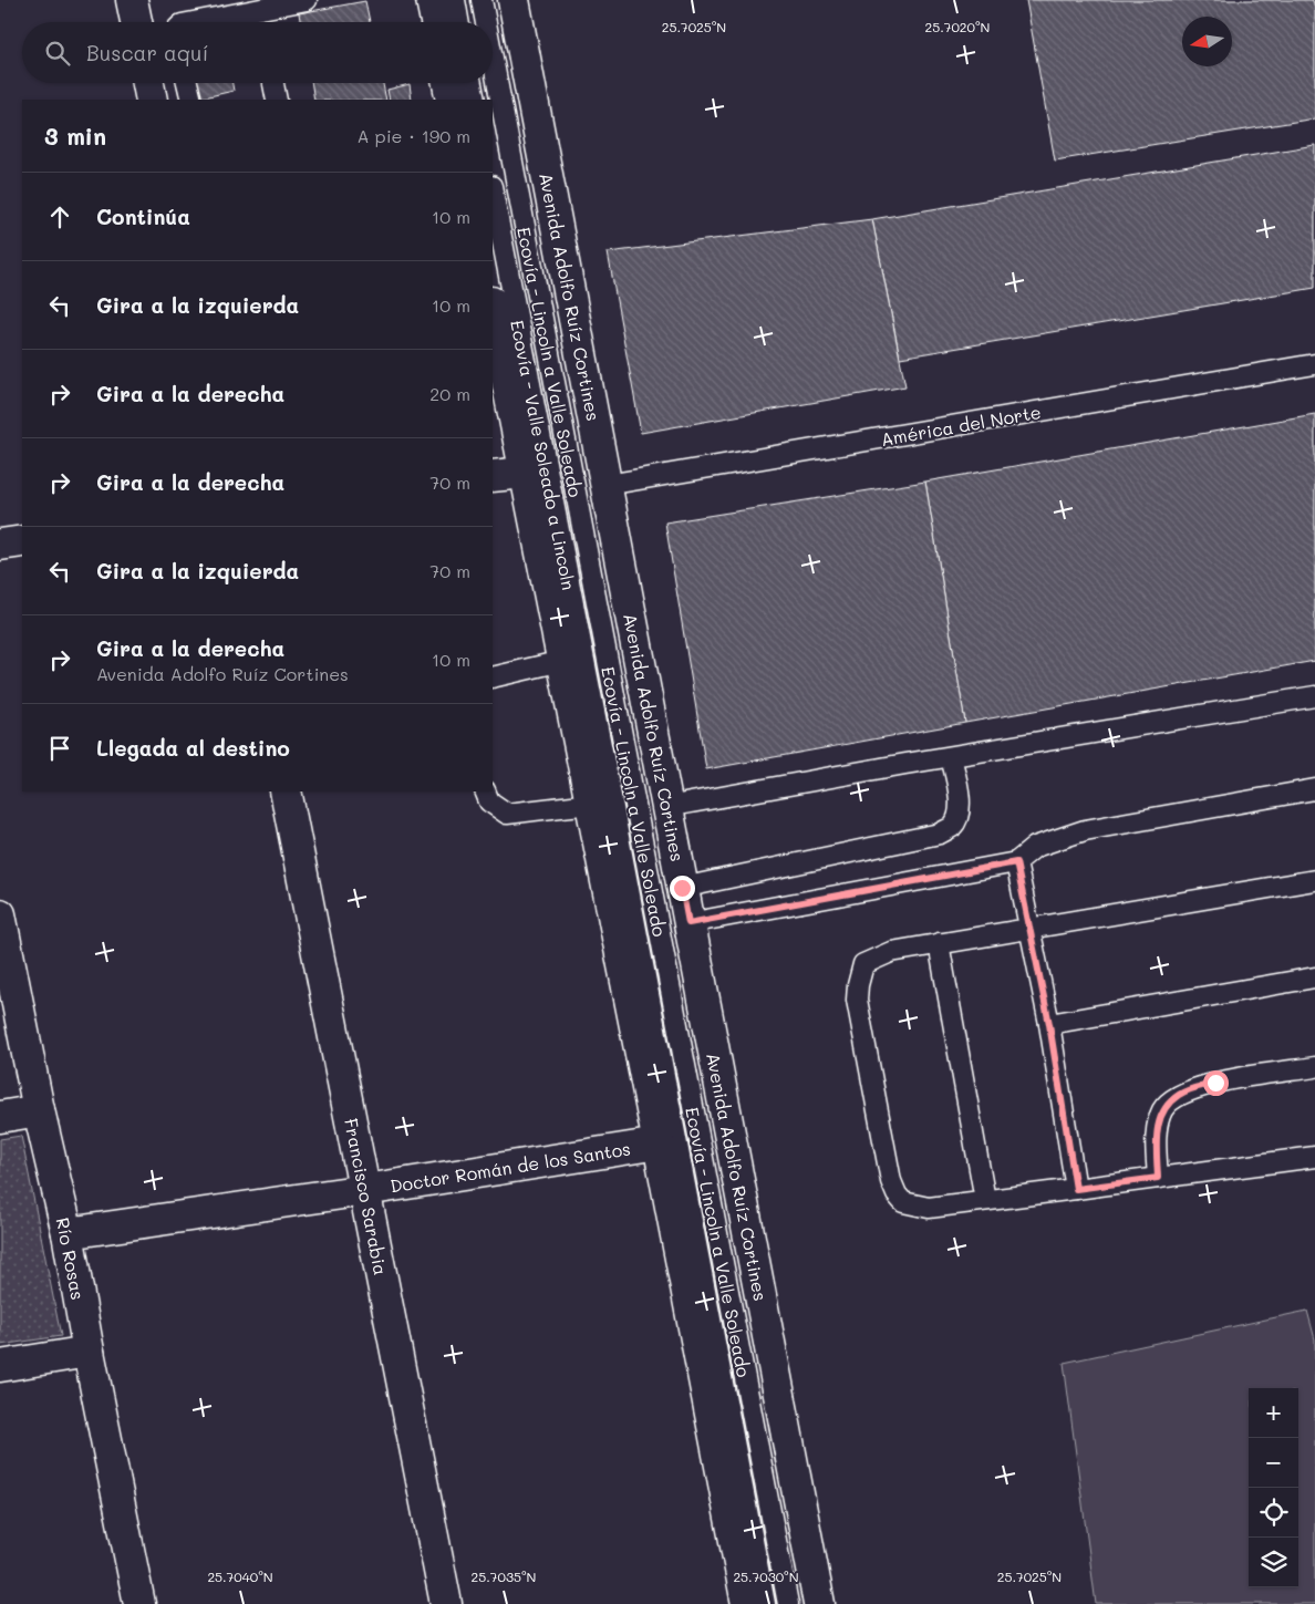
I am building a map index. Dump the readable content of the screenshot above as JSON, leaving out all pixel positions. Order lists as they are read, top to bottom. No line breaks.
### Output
{"streets":{"main road":["Avenida Adolfo Ruíz Cortines","Doctor Román de los Santos","Francisco Sarabia","Río Rosas"],"lane":["Ecovía - Lincoln a Valle Soleado","América del Norte","Ecovía - Valle Soleado a Lincoln"]},"crossings":[["Avenida Adolfo Ruíz Cortines","América del Norte"],["Doctor Román de los Santos","Francisco Sarabia"],["Doctor Román de los Santos","Río Rosas"]],"north":"left","page":{"search":"Buscar aquí","heading":["3 min","A pie · 190 m"],"list":[["Continúa","10 m"],["Gira a la izquierda","10 m"],["Gira a la derecha","20 m"],["Gira a la derecha","70 m"],["Gira a la izquierda","70 m"],["Gira a la derecha","Avenida Adolfo Ruíz Cortines","10 m"],"Llegada al destino"],"map_buttons":["+","−"]},"coordinates":["25.7025°N","25.7020°N","25.7040°N","25.7035°N","25.7030°N"]}
